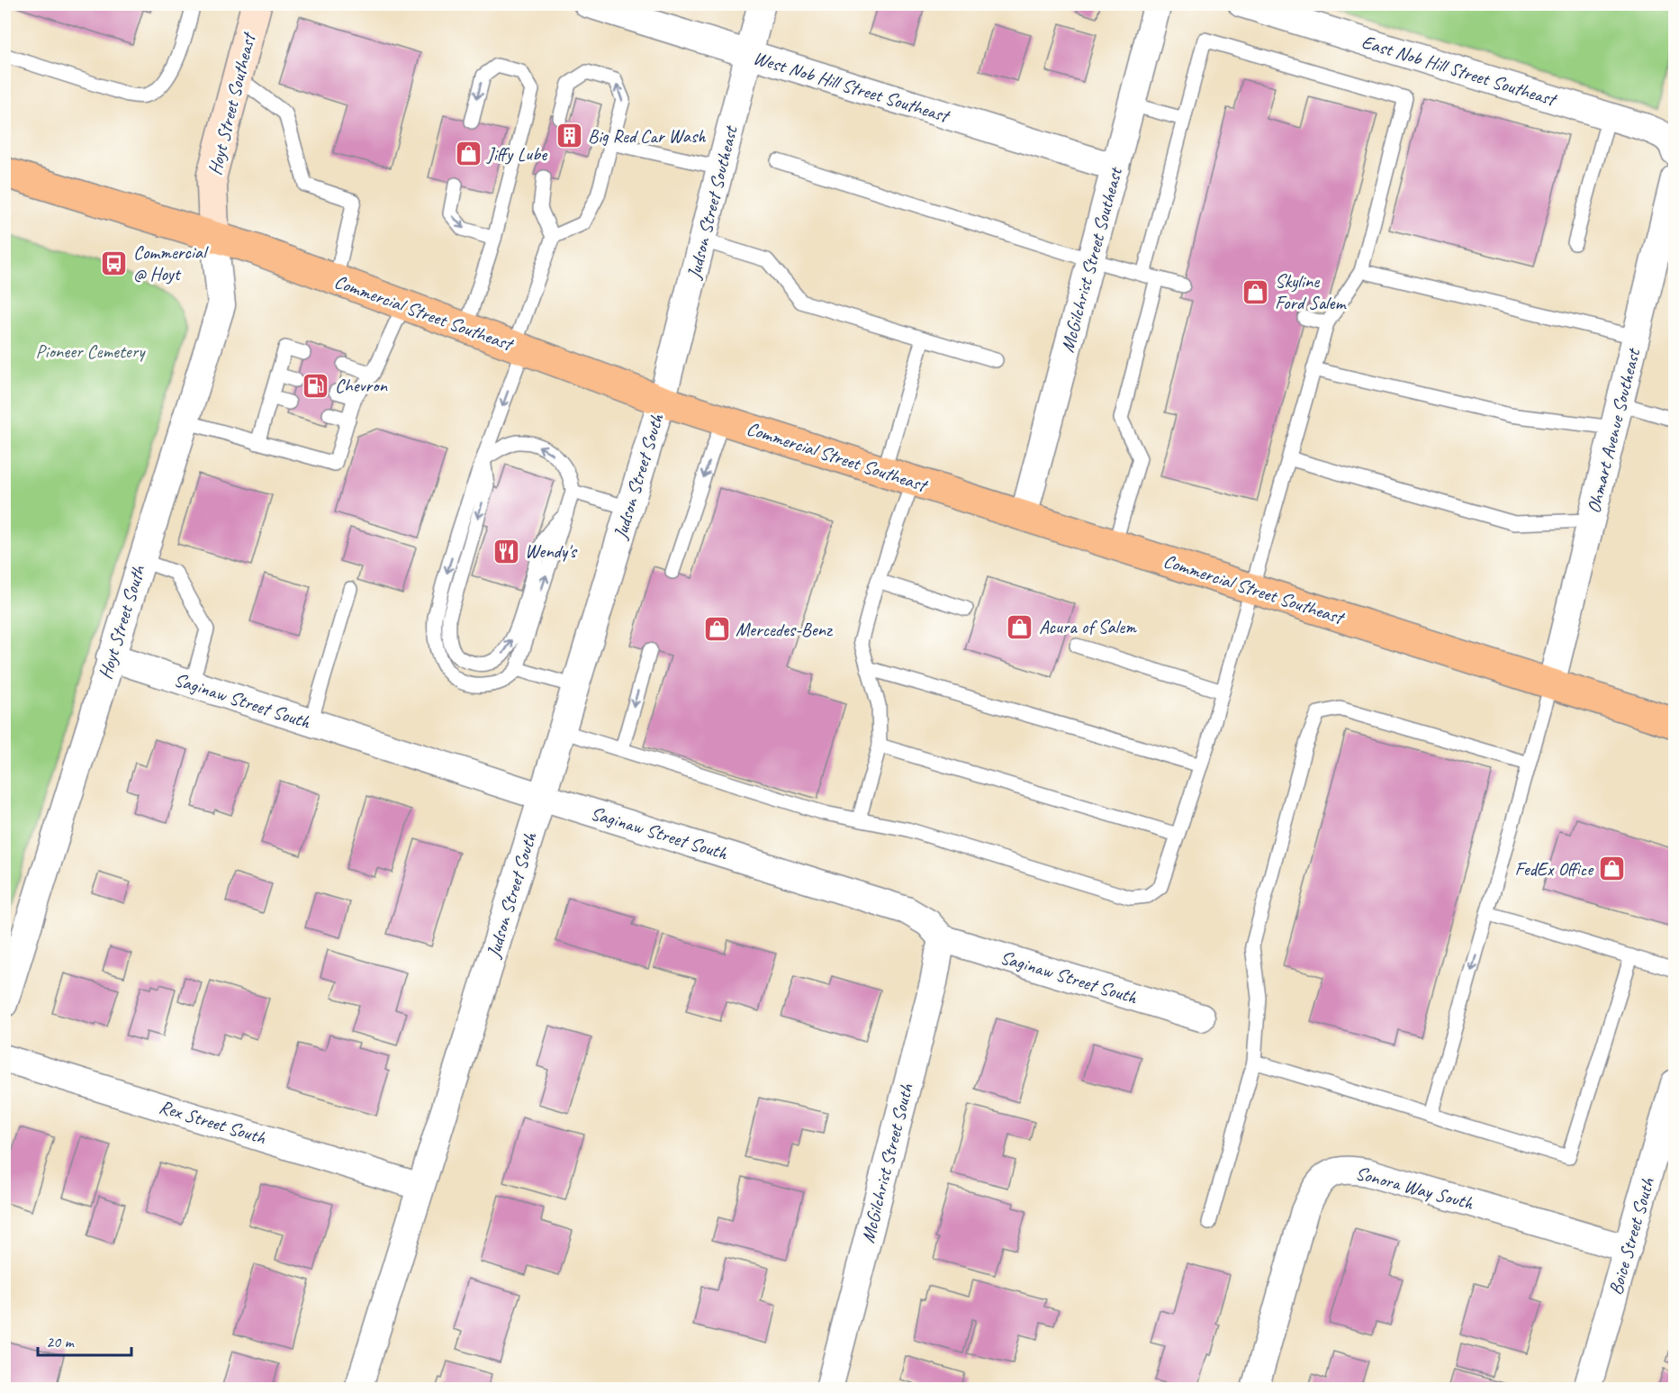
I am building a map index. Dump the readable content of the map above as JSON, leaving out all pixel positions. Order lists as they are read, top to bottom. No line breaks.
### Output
{"streets":{"main road":["Commercial Street Southeast"],"street":["East Nob Hill Street Southeast","West Nob Hill Street Southeast","Hoyt Street Southeast","Judson Street Southeast","McGilchrist Street Southeast","Ohmart Avenue Southeast","Judson Street South","Hoyt Street South","Saginaw Street South","Rex Street South","McGilchrist Street South","Sonora Way South","Boice Street South"]},"crossings":[["West Nob Hill Street Southeast","Judson Street Southeast"],["West Nob Hill Street Southeast","McGilchrist Street Southeast"],["Hoyt Street Southeast","Commercial Street Southeast"],["Hoyt Street Southeast","Hoyt Street South"],["Judson Street Southeast","Commercial Street Southeast"],["Judson Street Southeast","Judson Street South"],["McGilchrist Street Southeast","Commercial Street Southeast"],["Commercial Street Southeast","Ohmart Avenue Southeast"],["Commercial Street Southeast","Judson Street South"],["Commercial Street Southeast","Hoyt Street South"],["Judson Street South","Saginaw Street South"],["Judson Street South","Rex Street South"],["Hoyt Street South","Saginaw Street South"],["Saginaw Street South","McGilchrist Street South"],["Sonora Way South","Boice Street South"]],"parks":["Pioneer Cemetery"],"places":{"building":["Big Red Car Wash"],"shop":["Jiffy Lube","Skyline Ford Salem","Acura of Salem","Mercedes-Benz","FedEx Office"],"bus stop":["Commercial @ Hoyt"],"fuel station":["Chevron"],"restaurant":["Wendy's"]},"scale_bar":"20 m"}
